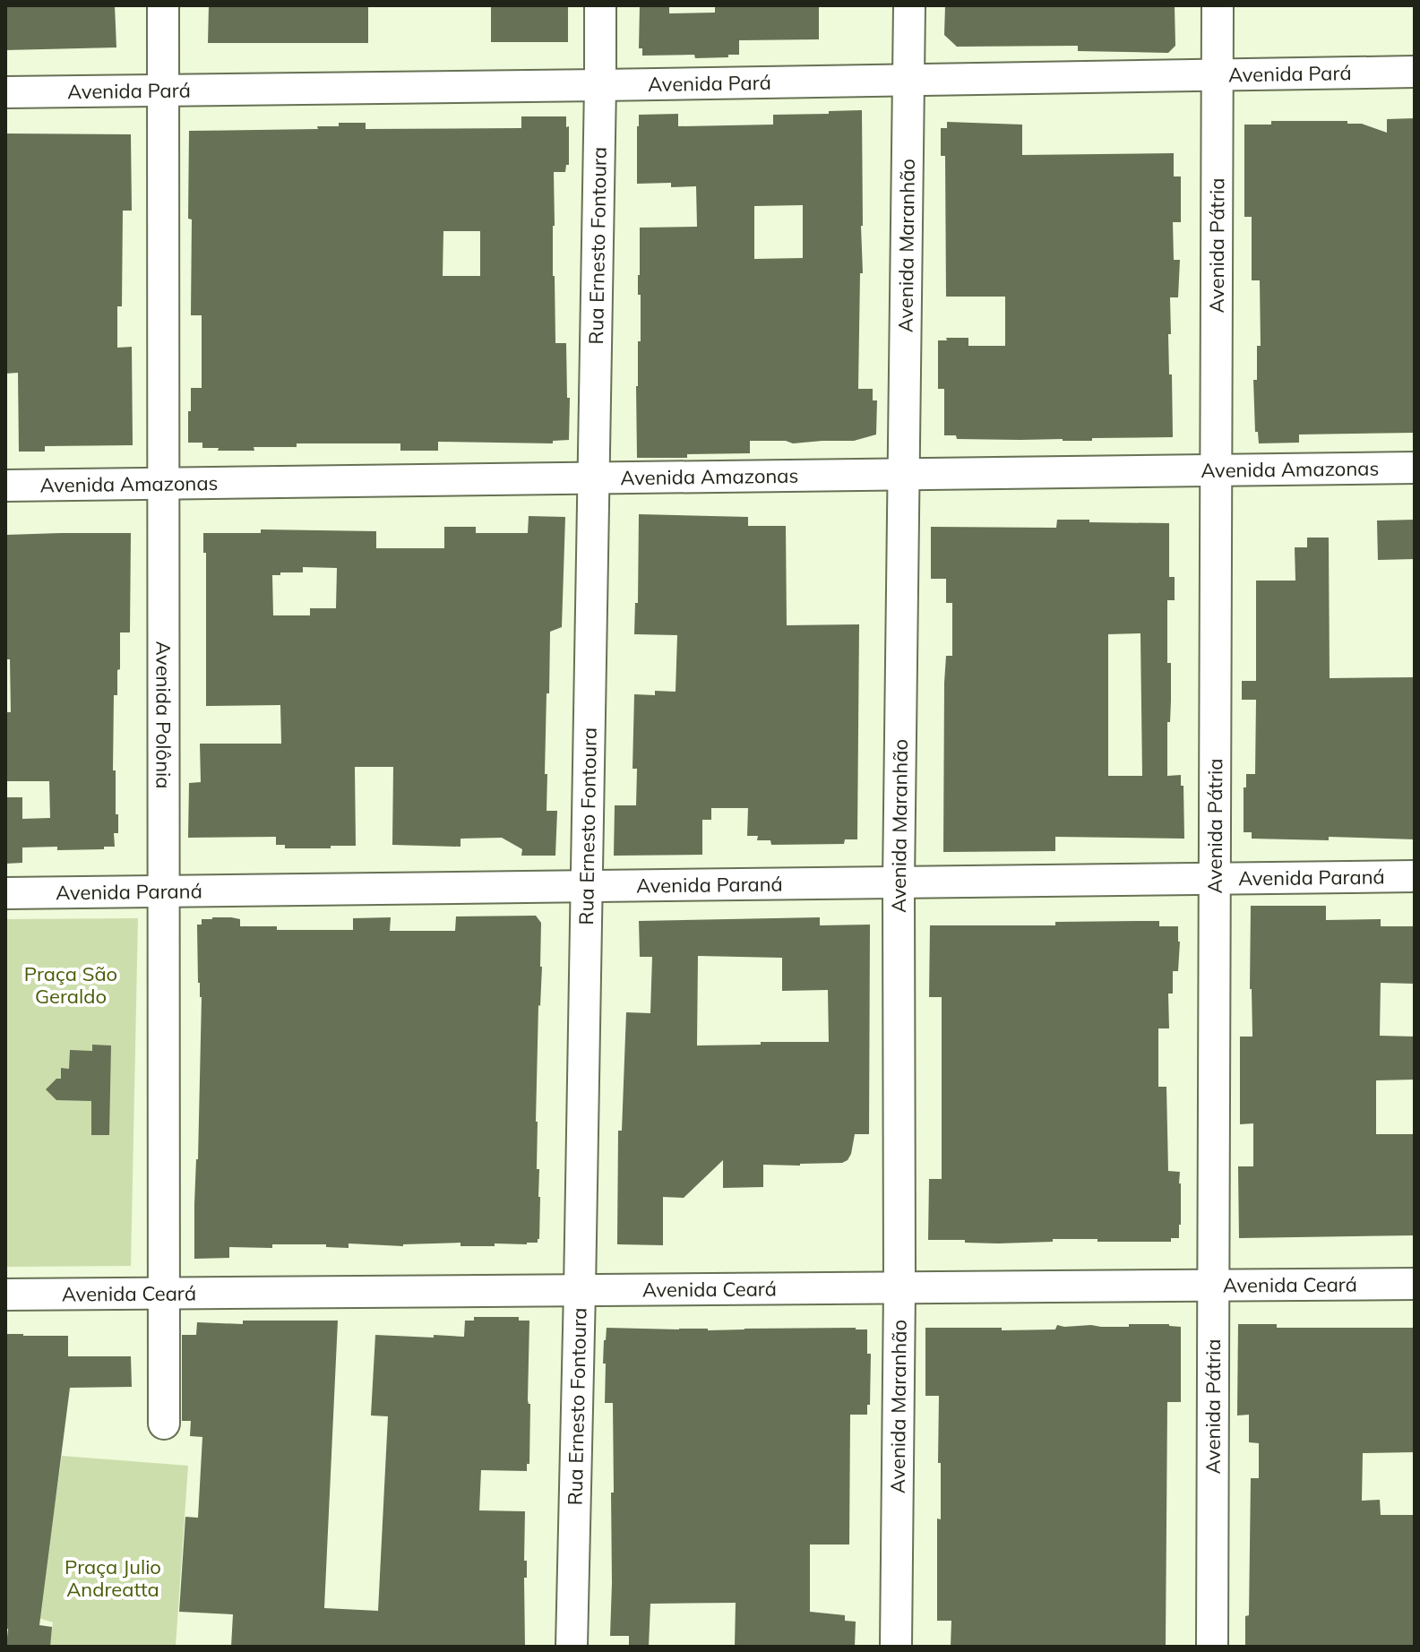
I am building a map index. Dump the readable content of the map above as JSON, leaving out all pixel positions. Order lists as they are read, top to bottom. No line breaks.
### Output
{"streets":{"street":["Avenida Pará","Rua Ernesto Fontoura","Avenida Maranhão","Avenida Pátria","Avenida Amazonas","Avenida Polônia","Avenida Paraná","Avenida Ceará"]},"crossings":[["Avenida Pará","Rua Ernesto Fontoura"],["Avenida Pará","Avenida Maranhão"],["Avenida Pará","Avenida Pátria"],["Avenida Pará","Avenida Polônia"],["Rua Ernesto Fontoura","Avenida Amazonas"],["Rua Ernesto Fontoura","Avenida Paraná"],["Rua Ernesto Fontoura","Avenida Ceará"],["Avenida Maranhão","Avenida Amazonas"],["Avenida Maranhão","Avenida Paraná"],["Avenida Maranhão","Avenida Ceará"],["Avenida Pátria","Avenida Amazonas"],["Avenida Pátria","Avenida Paraná"],["Avenida Pátria","Avenida Ceará"],["Avenida Amazonas","Avenida Polônia"],["Avenida Polônia","Avenida Paraná"],["Avenida Polônia","Avenida Ceará"]],"parks":["Praça São Geraldo","Praça Julio Andreatta"]}
